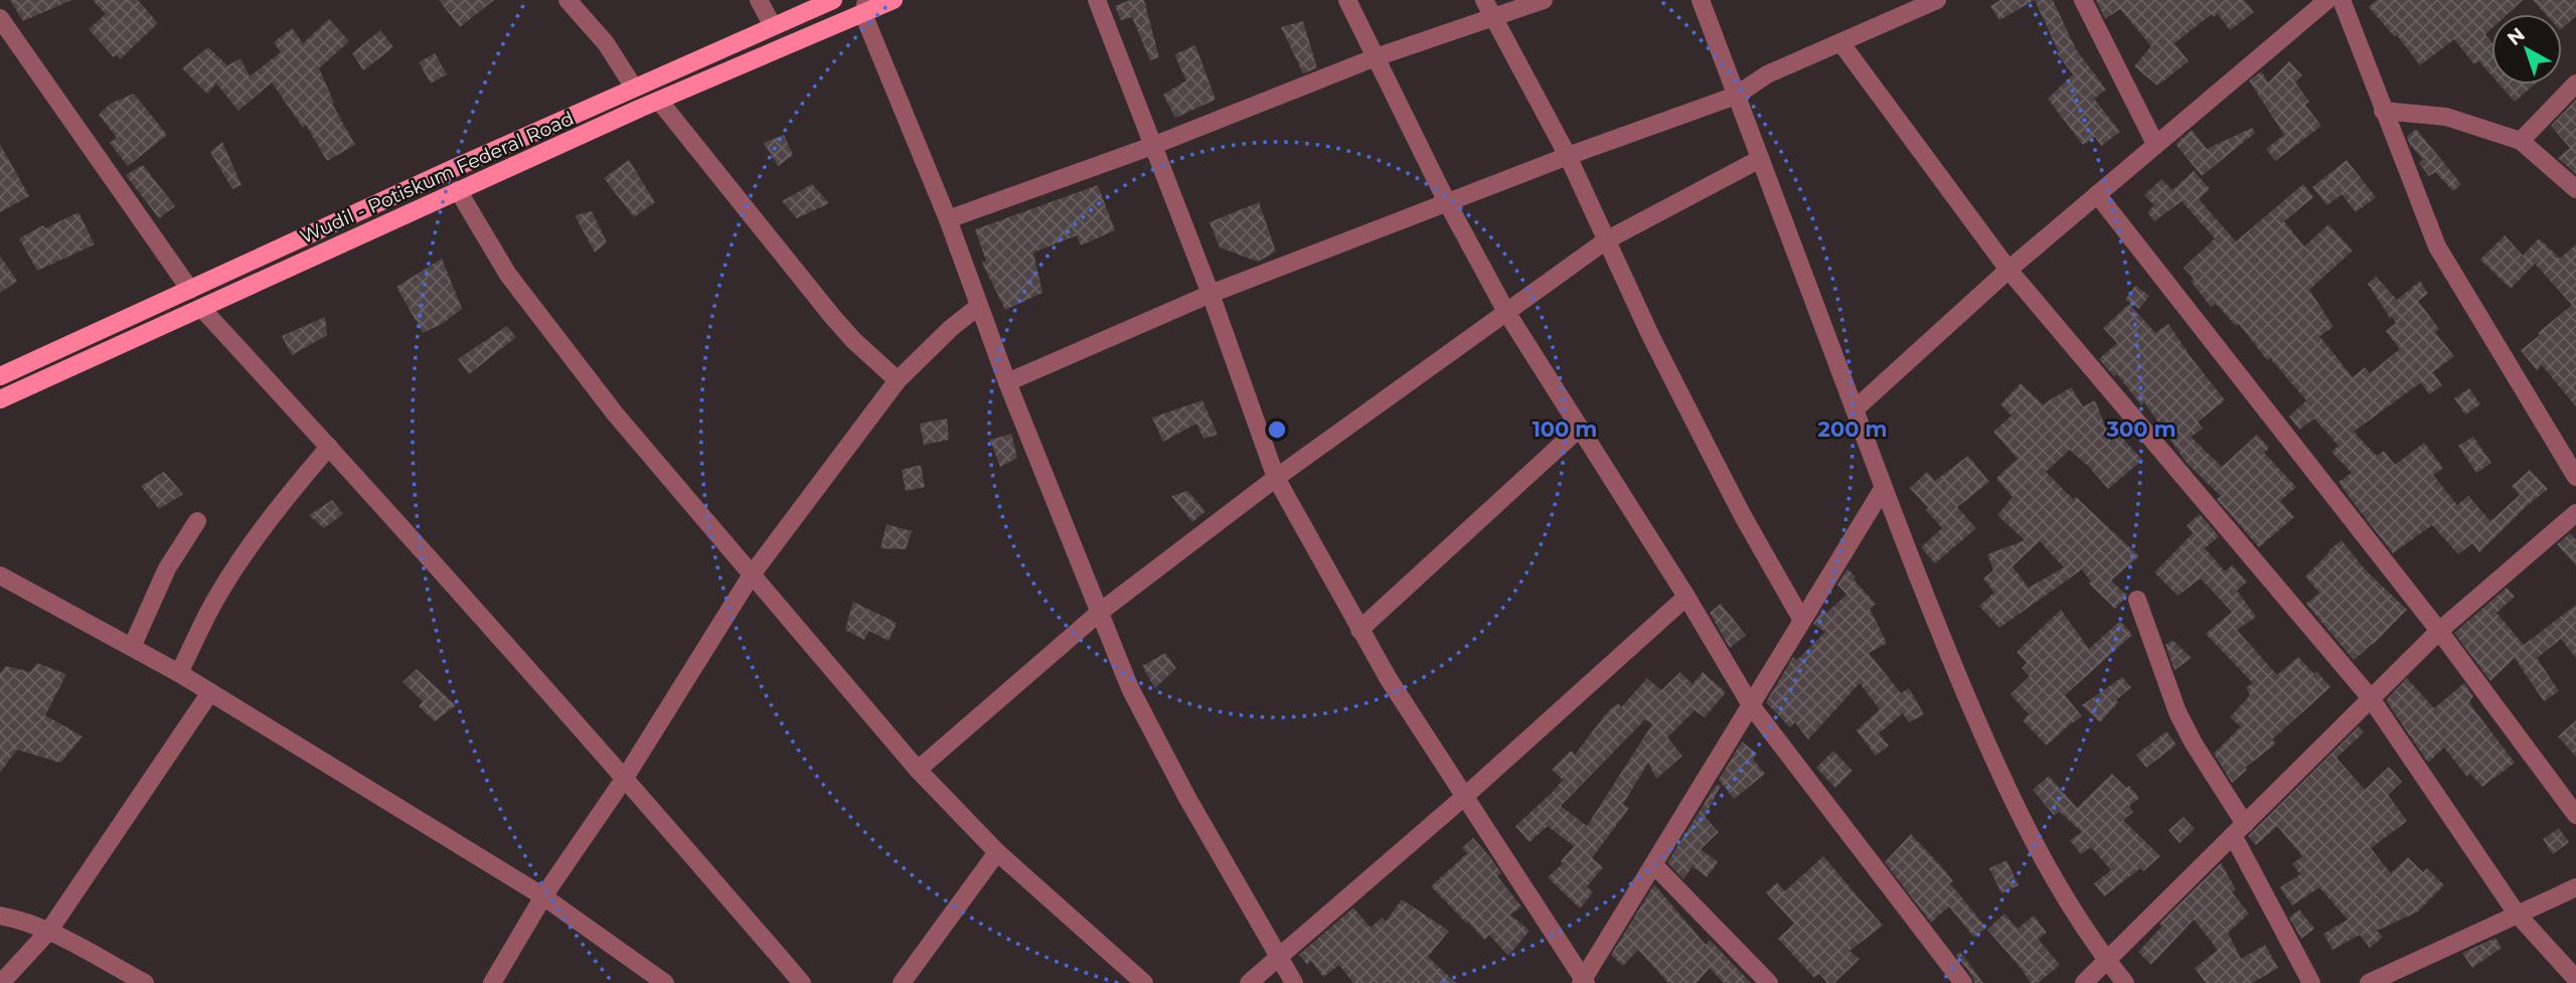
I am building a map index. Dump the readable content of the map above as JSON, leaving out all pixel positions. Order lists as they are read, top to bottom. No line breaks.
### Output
{"streets":{"main road":["Wudil - Potiskum Federal Road"]},"north":"top left","rings":["100 m","200 m","300 m"]}
